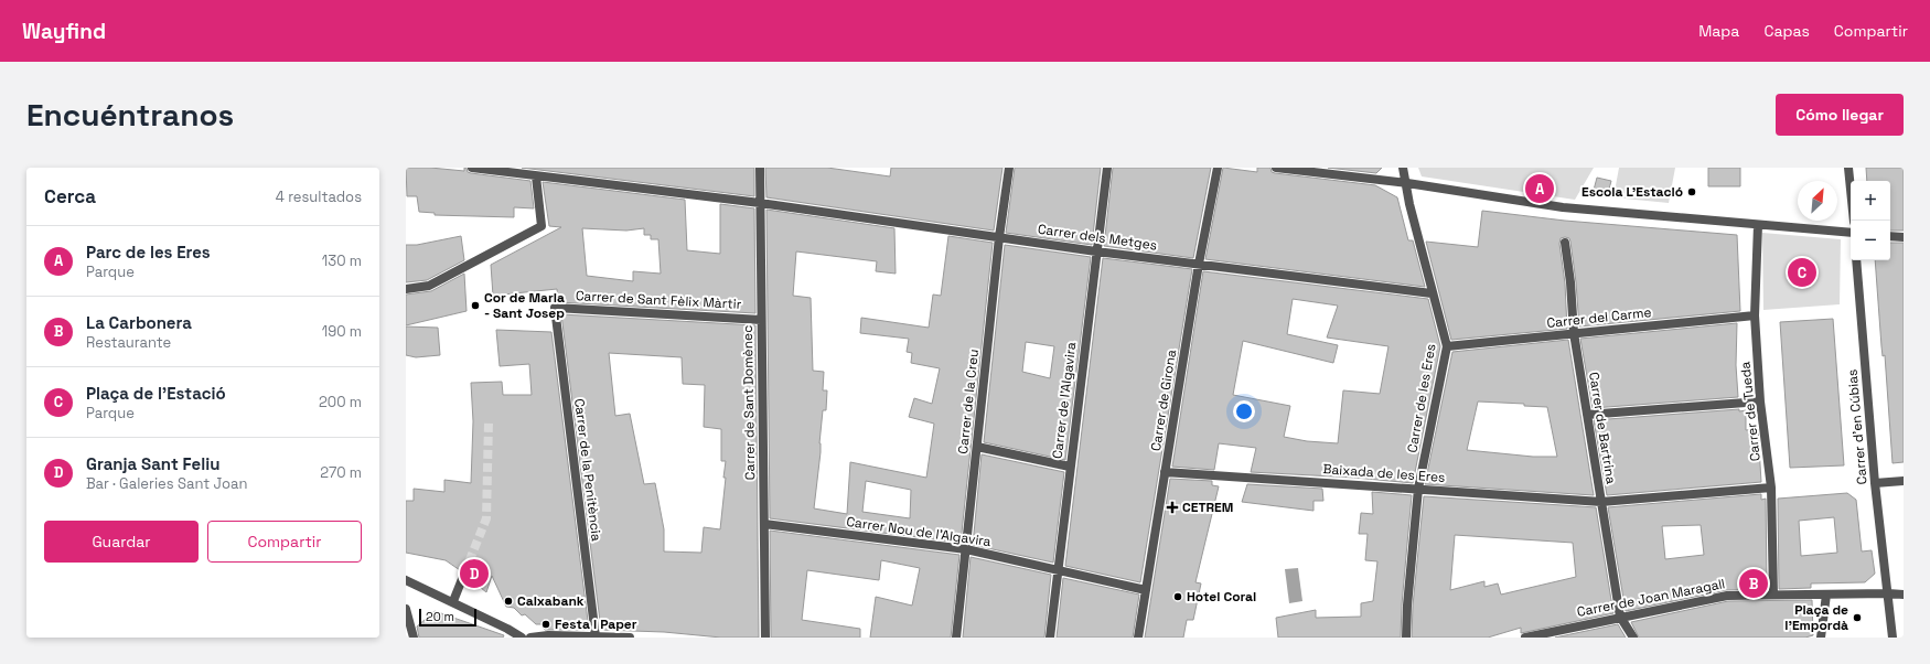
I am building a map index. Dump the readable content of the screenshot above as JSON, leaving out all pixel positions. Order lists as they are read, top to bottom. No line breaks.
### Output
{"streets":{"street":["Carrer dels Metges","Carrer de Sant Fèlix Màrtir","Carrer del Carme","Carrer de les Eres","Carrer de l'Algavira","Carrer de Girona","Carrer de la Creu","Carrer de Sant Domènec","Carrer de Tueda","Carrer d'en Cúbias","Carrer de Bartrina","Carrer de la Penitència","Baixada de les Eres","Carrer Nou de l'Algavira","Carrer de Joan Maragall"]},"crossings":[["Carrer dels Metges","Carrer de les Eres"],["Carrer dels Metges","Carrer de l'Algavira"],["Carrer dels Metges","Carrer de Girona"],["Carrer dels Metges","Carrer de la Creu"],["Carrer dels Metges","Carrer de Sant Domènec"],["Carrer de Sant Fèlix Màrtir","Carrer de Sant Domènec"],["Carrer de Sant Fèlix Màrtir","Carrer de la Penitència"],["Carrer del Carme","Carrer de les Eres"],["Carrer del Carme","Carrer de Tueda"],["Carrer del Carme","Carrer de Bartrina"],["Carrer de les Eres","Baixada de les Eres"],["Carrer de l'Algavira","Carrer Nou de l'Algavira"],["Carrer de Girona","Baixada de les Eres"],["Carrer de Girona","Carrer Nou de l'Algavira"],["Carrer de la Creu","Carrer Nou de l'Algavira"],["Carrer de Sant Domènec","Carrer Nou de l'Algavira"],["Carrer de Tueda","Baixada de les Eres"],["Carrer de Tueda","Carrer de Joan Maragall"],["Carrer d'en Cúbias","Carrer de Joan Maragall"],["Carrer de Bartrina","Baixada de les Eres"],["Carrer de Bartrina","Carrer de Joan Maragall"]],"places":{"other":["Escola L'Estació","Cor de Maria - Sant Josep","Hotel Coral","Caixabank","Plaça de l'Empordà","Festa i Paper"],"health":["CETREM"]},"scale_bar":"20 m","north":"top right","page":{"header":"Wayfind","nav":["Mapa","Capas","Compartir"],"buttons":["Cómo llegar",["Guardar","Compartir"]],"title":"Encuéntranos","heading":["Cerca","4 resultados"],"pins":["A","C","D","B"],"map_buttons":["+","−"],"list":[{"mark":"A","name":"Parc de les Eres","note":"Parque","value":"130 m"},{"mark":"B","name":"La Carbonera","note":"Restaurante","value":"190 m"},{"mark":"C","name":"Plaça de l'Estació","note":"Parque","value":"200 m"},{"mark":"D","name":"Granja Sant Feliu","note":"Bar · Galeries Sant Joan","value":"270 m"}],"scale":"20 m"}}
